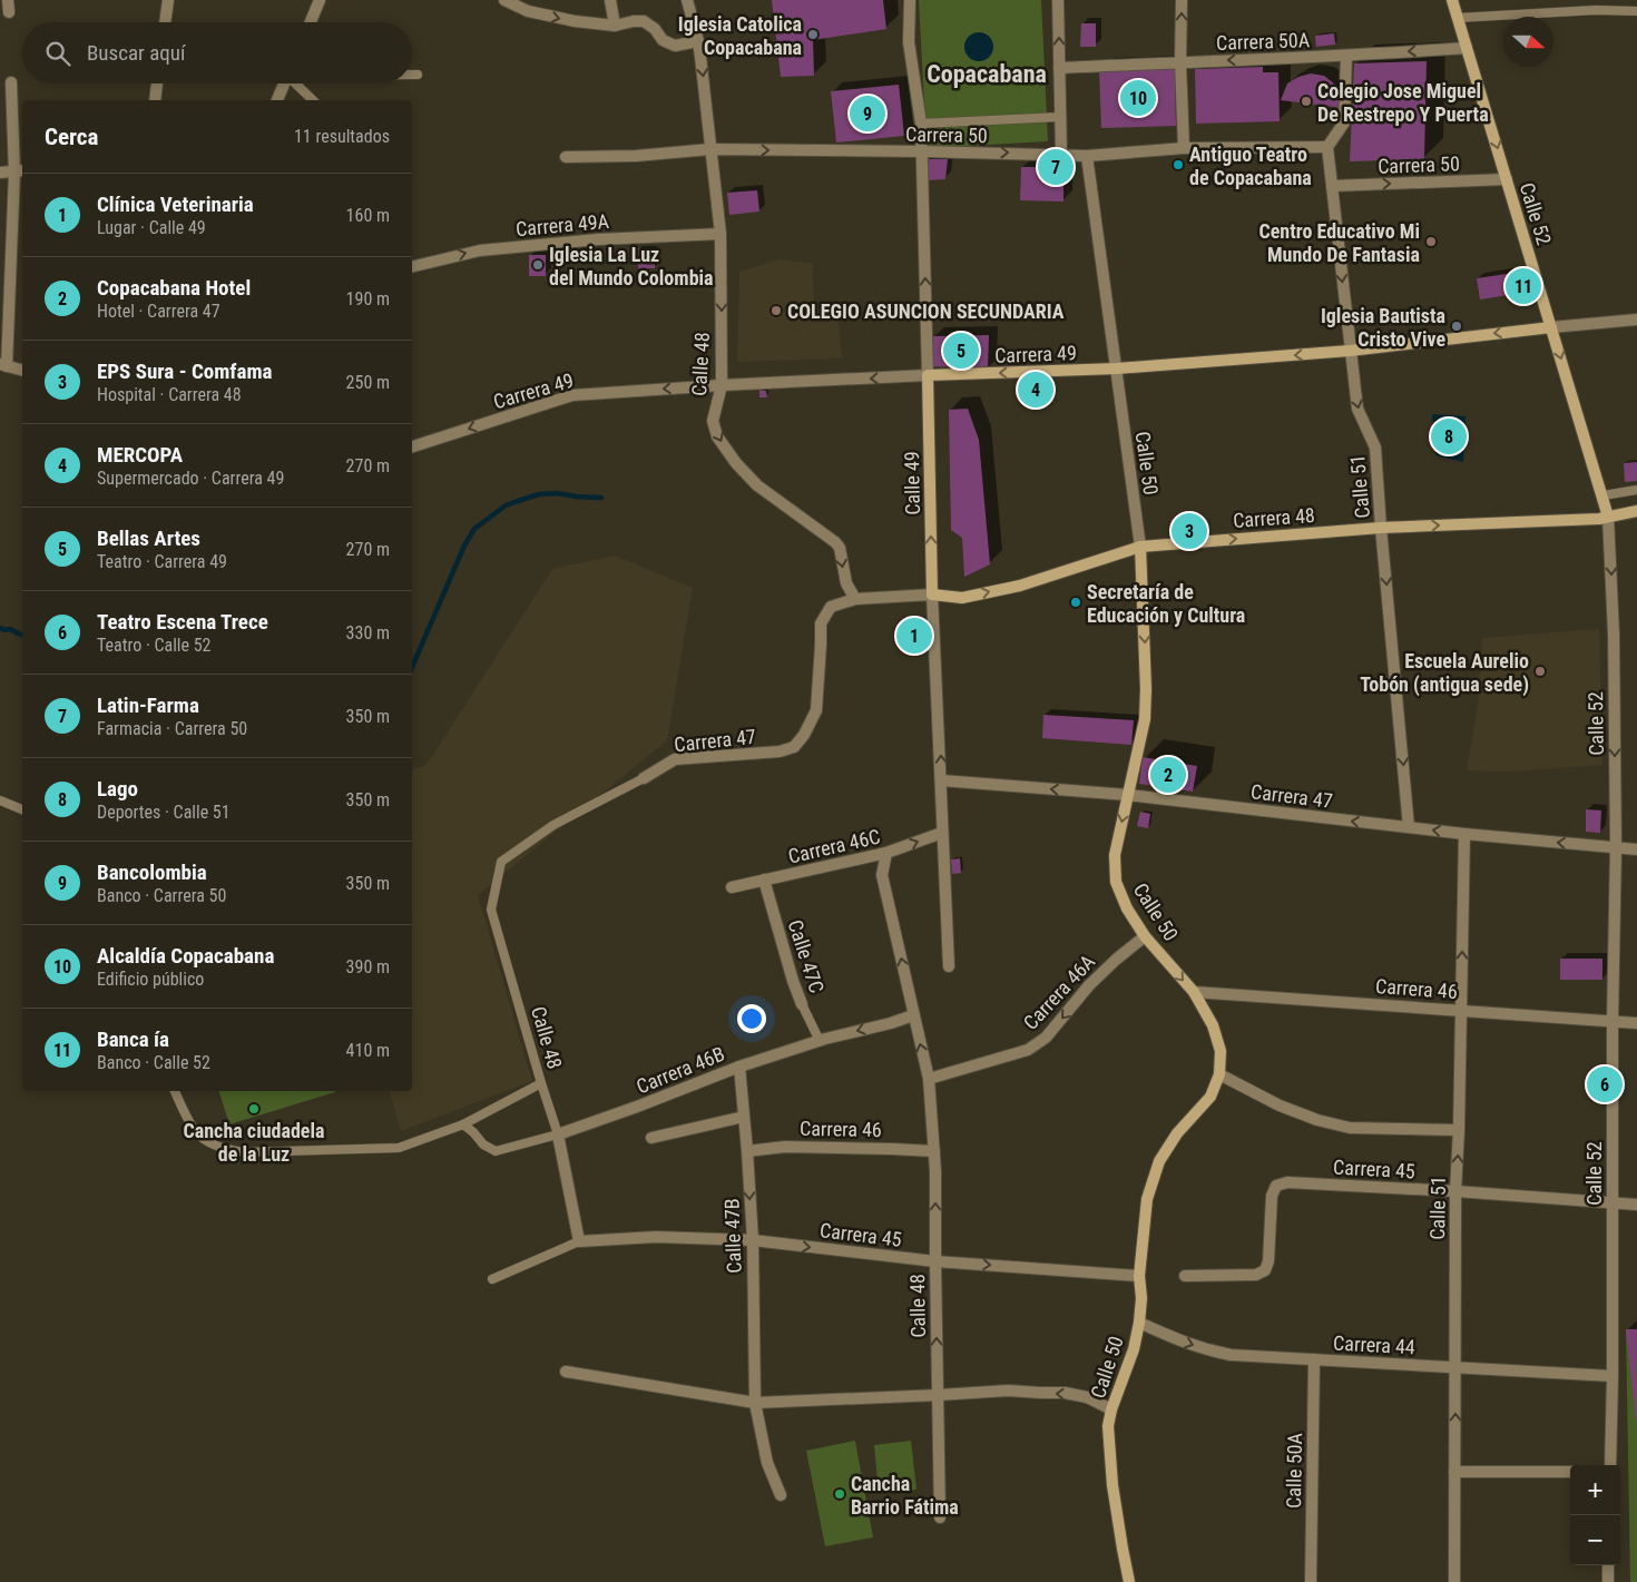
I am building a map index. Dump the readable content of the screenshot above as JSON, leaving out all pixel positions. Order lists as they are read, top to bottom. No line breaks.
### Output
{"streets":{"street":["Carrera 50A","Carrera 50","Calle 52","Carrera 49A","Carrera 49","Calle 48","Calle 50","Calle 49","Calle 51","Carrera 48","Carrera 47","Carrera 46C","Calle 47C","Carrera 46","Carrera 46A","Carrera 46B","Carrera 45","Calle 47B","Carrera 44","Calle 50A"]},"crossings":[["Carrera 50A","Calle 52"],["Carrera 50","Calle 52"],["Carrera 50","Calle 48"],["Carrera 50","Calle 50"],["Carrera 50","Calle 49"],["Carrera 50","Calle 51"],["Calle 52","Carrera 49"],["Calle 52","Carrera 48"],["Calle 52","Carrera 47"],["Calle 52","Carrera 46"],["Calle 52","Carrera 45"],["Calle 52","Carrera 44"],["Carrera 49A","Calle 48"],["Carrera 49","Calle 48"],["Carrera 49","Calle 50"],["Carrera 49","Calle 49"],["Carrera 49","Calle 51"],["Calle 48","Carrera 48"],["Calle 48","Carrera 47"],["Calle 48","Carrera 46C"],["Calle 48","Carrera 46"],["Calle 48","Carrera 46A"],["Calle 48","Carrera 46B"],["Calle 48","Carrera 45"],["Calle 50","Carrera 48"],["Calle 50","Carrera 47"],["Calle 50","Carrera 46"],["Calle 50","Carrera 46A"],["Calle 50","Carrera 45"],["Calle 50","Carrera 44"],["Calle 49","Carrera 48"],["Calle 49","Carrera 47"],["Calle 49","Carrera 46C"],["Calle 51","Carrera 48"],["Calle 51","Carrera 47"],["Calle 51","Carrera 46"],["Calle 51","Carrera 45"],["Calle 51","Carrera 44"],["Carrera 48","Carrera 47"],["Carrera 46C","Calle 47C"],["Calle 47C","Carrera 46B"],["Carrera 46","Calle 47B"],["Carrera 46B","Calle 47B"],["Carrera 45","Calle 47B"],["Carrera 44","Calle 50A"]],"one_way":["Carrera 50A","Carrera 50","Calle 52","Carrera 49A","Carrera 49","Calle 49","Carrera 48","Carrera 47","Carrera 46A","Carrera 45","Carrera 44"],"districts":["Copacabana"],"places":["Iglesia Catolica Copacabana","Colegio Jose Miguel De Restrepo Y Puerta","Antiguo Teatro de Copacabana","Centro Educativo Mi Mundo De Fantasia","Iglesia La Luz del Mundo Colombia","COLEGIO ASUNCION SECUNDARIA","Iglesia Bautista Cristo Vive","Secretaría de Educación y Cultura","Escuela Aurelio Tobón (antigua sede)","Cancha ciudadela de la Luz","Cancha Barrio Fátima"],"north":"right","page":{"search":"Buscar aquí","pins":["10","9","7","11","5","4","8","3","1","2","6"],"heading":["Cerca","11 resultados"],"list":[{"mark":"1","name":"Clínica Veterinaria","note":"Lugar · Calle 49","value":"160 m"},{"mark":"2","name":"Copacabana Hotel","note":"Hotel · Carrera 47","value":"190 m"},{"mark":"3","name":"EPS Sura - Comfama","note":"Hospital · Carrera 48","value":"250 m"},{"mark":"4","name":"MERCOPA","note":"Supermercado · Carrera 49","value":"270 m"},{"mark":"5","name":"Bellas Artes","note":"Teatro · Carrera 49","value":"270 m"},{"mark":"6","name":"Teatro Escena Trece","note":"Teatro · Calle 52","value":"330 m"},{"mark":"7","name":"Latin-Farma","note":"Farmacia · Carrera 50","value":"350 m"},{"mark":"8","name":"Lago","note":"Deportes · Calle 51","value":"350 m"},{"mark":"9","name":"Bancolombia","note":"Banco · Carrera 50","value":"350 m"},{"mark":"10","name":"Alcaldía Copacabana","note":"Edificio público","value":"390 m"},{"mark":"11","name":"Banca ía","note":"Banco · Calle 52","value":"410 m"}],"map_buttons":["+","−"]}}
